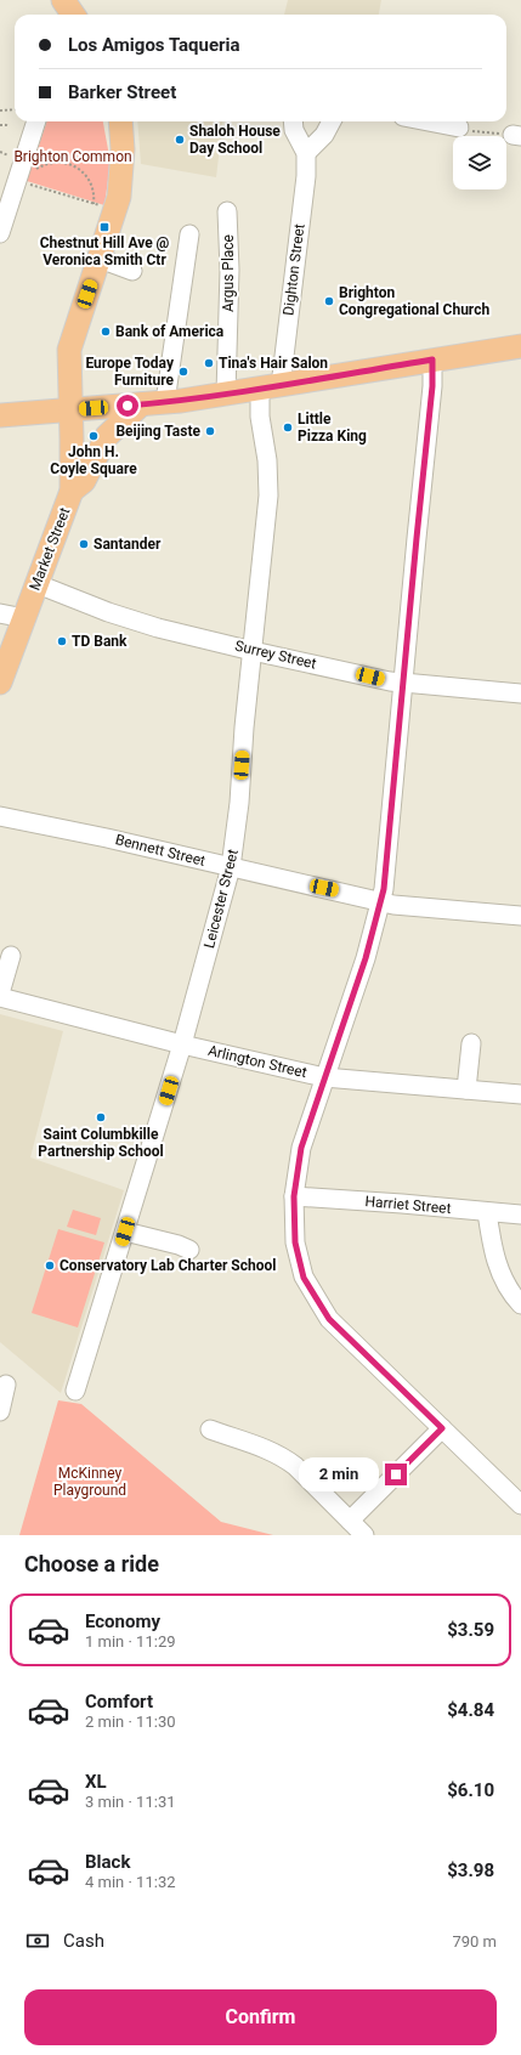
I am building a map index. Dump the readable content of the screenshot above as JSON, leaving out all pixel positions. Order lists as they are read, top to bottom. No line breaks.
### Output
{"streets":{"main road":["Market Street"],"street":["Dighton Street","Argus Place","Surrey Street","Bennett Street","Leicester Street","Arlington Street","Harriet Street"]},"crossings":[["Dighton Street","Leicester Street"],["Market Street","Surrey Street"],["Surrey Street","Leicester Street"],["Bennett Street","Leicester Street"],["Leicester Street","Arlington Street"]],"parks":["Brighton Common","McKinney Playground"],"places":{"other":["Shaloh House Day School","Brighton Congregational Church","Bank of America","Tina's Hair Salon","Europe Today Furniture","Little Pizza King","Beijing Taste","John H. Coyle Square","Santander","TD Bank","Saint Columbkille Partnership School","Conservatory Lab Charter School"],"transit":["Chestnut Hill Ave @ Veronica Smith Ctr"]},"page":{"banner":["Los Amigos Taqueria","Barker Street"],"bubble":"2 min","heading":"Choose a ride","list":[{"name":"Economy","note":"1 min · 11:29","value":"$3.59"},{"name":"Comfort","note":"2 min · 11:30","value":"$4.84"},{"name":"XL","note":"3 min · 11:31","value":"$6.10"},{"name":"Black","note":"4 min · 11:32","value":"$3.98"}],"pay":["Cash","790 m"],"buttons":"Confirm"}}
